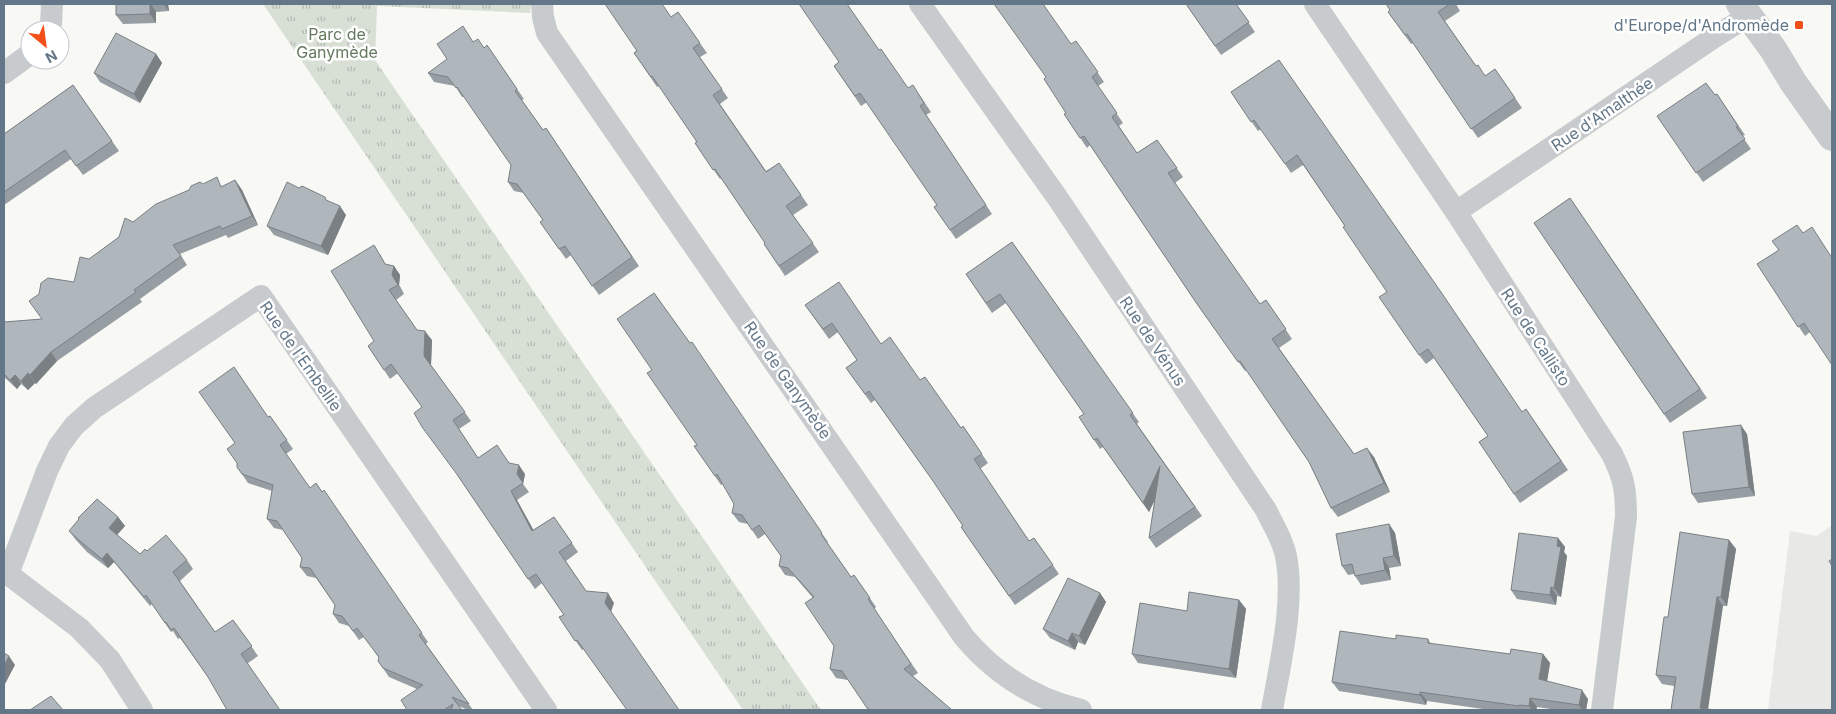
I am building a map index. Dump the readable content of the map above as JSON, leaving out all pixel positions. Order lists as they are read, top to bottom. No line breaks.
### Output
{"streets":{"street":["Rue d'Amalthée","Rue de Callisto","Rue de Vénus","Rue de l'Embellie","Rue de Ganymède"]},"crossings":[["Rue d'Amalthée","Rue de Callisto"]],"parks":["Parc de Ganymède"],"places":{"transit":["d'Europe/d'Andromède"]},"north":"bottom right"}
